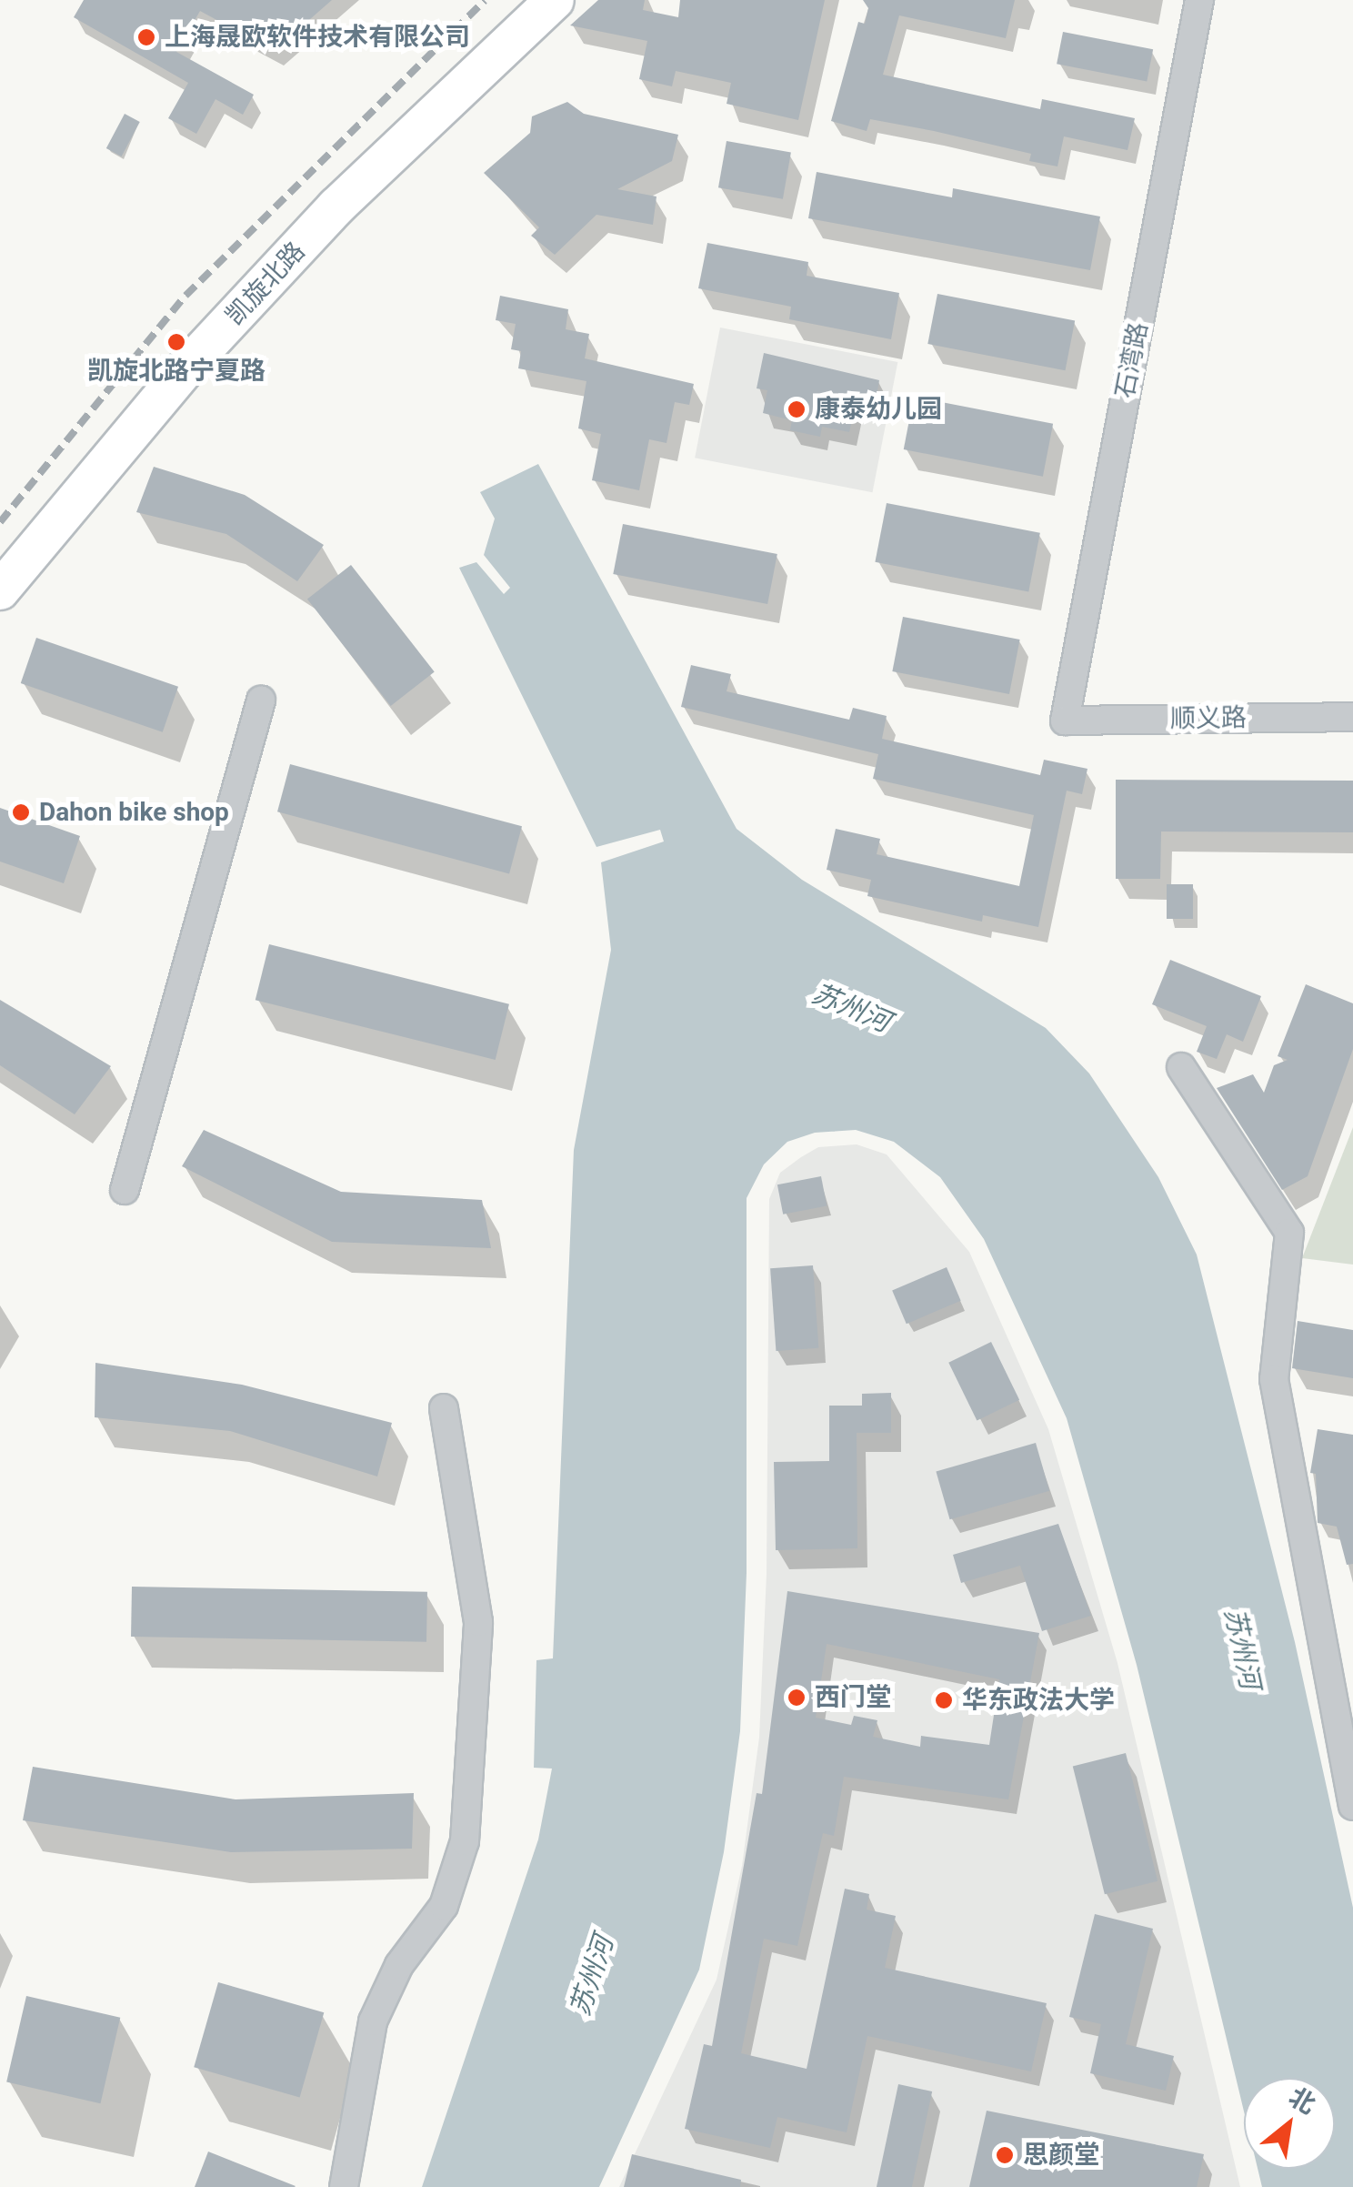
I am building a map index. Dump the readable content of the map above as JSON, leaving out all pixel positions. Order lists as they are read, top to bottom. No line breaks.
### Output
{"streets":{"street":["凯旋北路","石湾路","顺义路"]},"crossings":[["石湾路","顺义路"]],"water":["苏州河"],"places":["上海晟欧软件技术有限公司","凯旋北路宁夏路","康泰幼儿园","Dahon bike shop","西门堂","华东政法大学","思颜堂"],"north":"top right"}
